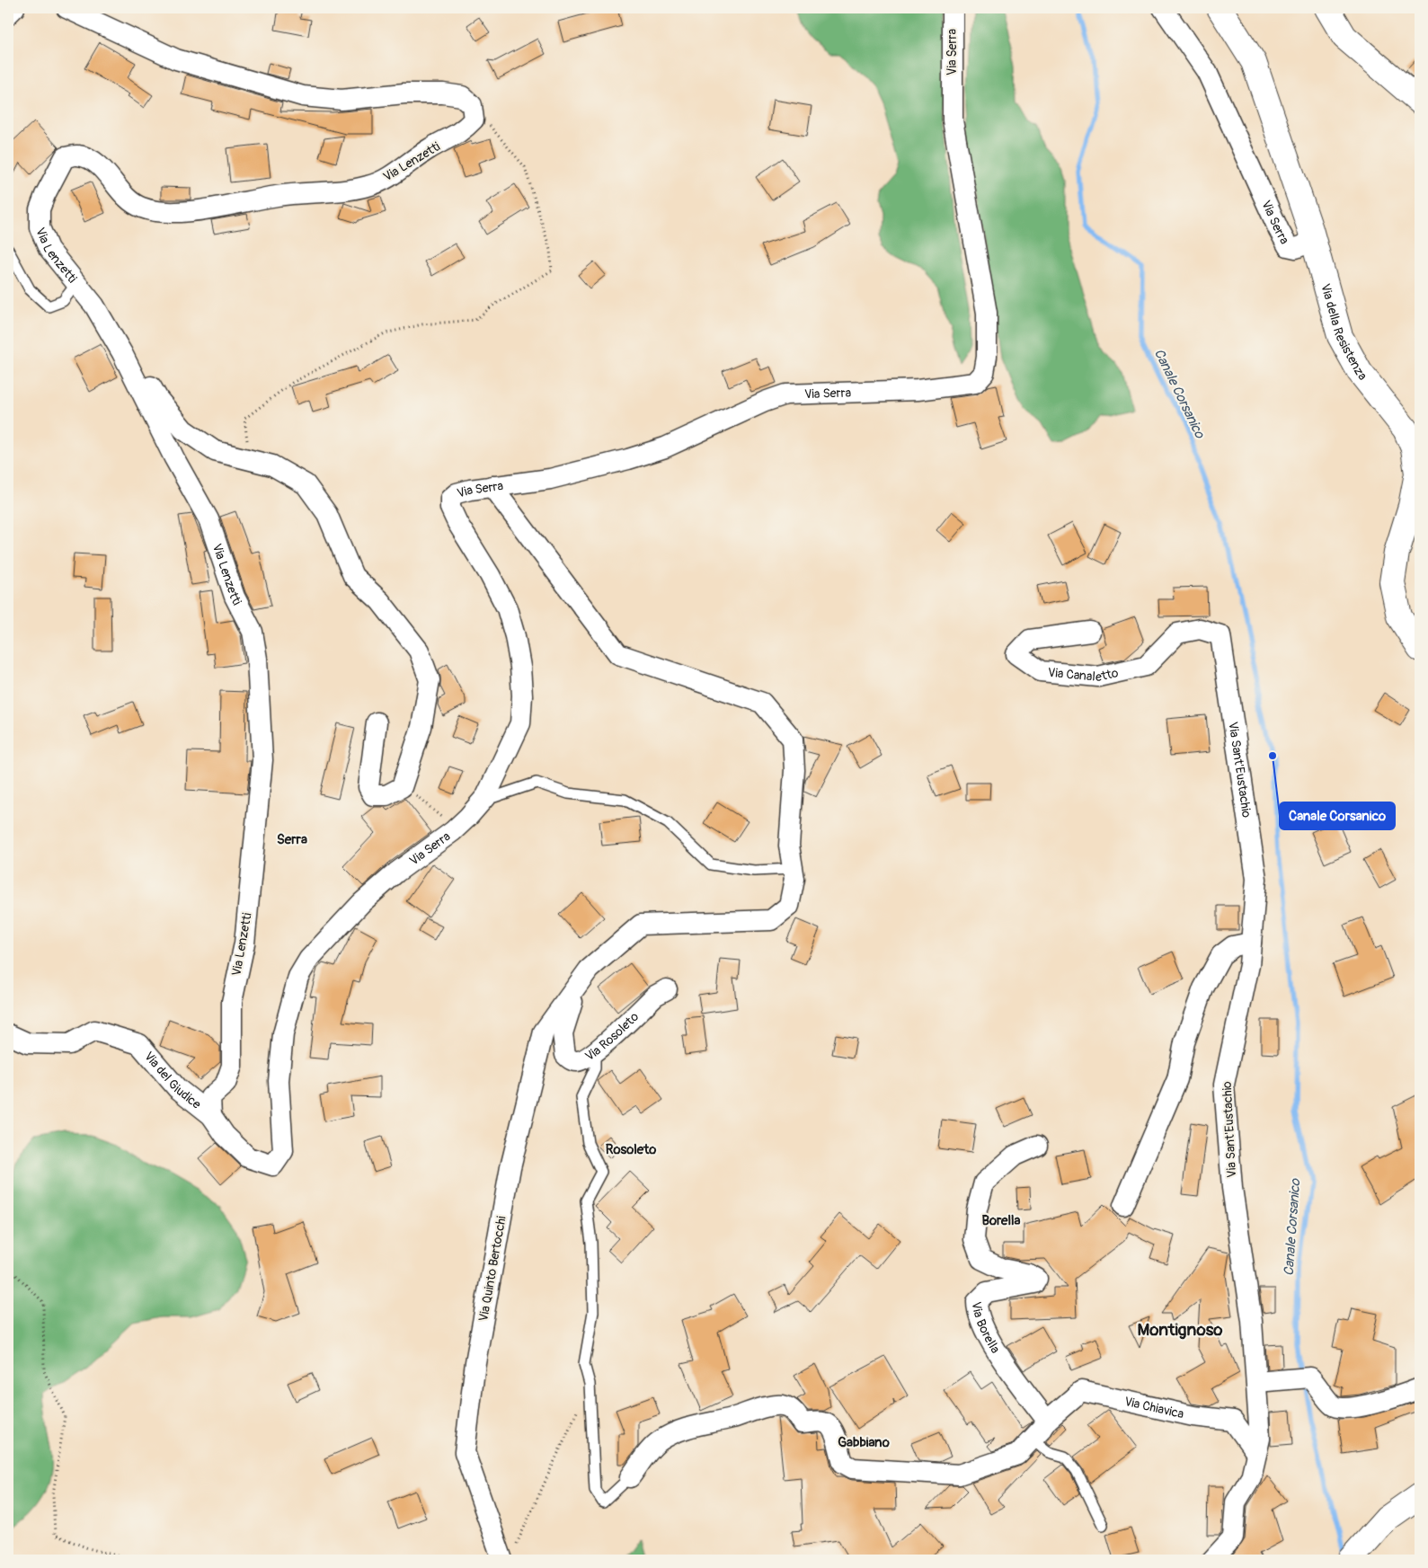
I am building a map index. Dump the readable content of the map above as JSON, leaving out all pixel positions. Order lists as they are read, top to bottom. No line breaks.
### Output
{"streets":{"street":["Via Serra","Via Lenzetti","Via della Resistenza","Via Canaletto","Via Sant'Eustachio","Via Rosoleto","Via del Giudice","Via Quinto Bertocchi","Via Borella","Via Chiavica"]},"crossings":[["Via Serra","Via Lenzetti"],["Via Serra","Via della Resistenza"],["Via Serra","Via del Giudice"],["Via Serra","Via Quinto Bertocchi"],["Via Lenzetti","Via del Giudice"],["Via Canaletto","Via Sant'Eustachio"],["Via Sant'Eustachio","Via Chiavica"],["Via Rosoleto","Via Quinto Bertocchi"],["Via Borella","Via Chiavica"]],"districts":["Serra","Rosoleto","Borella","Montignoso","Gabbiano"],"water":["Canale Corsanico"],"places":["Canale Corsanico"]}
